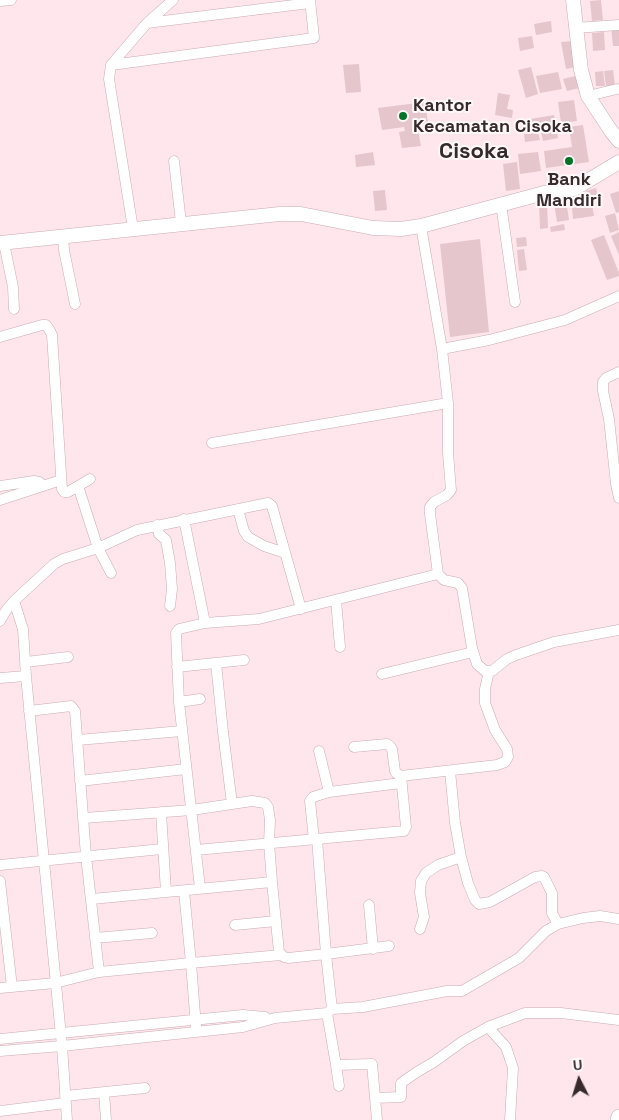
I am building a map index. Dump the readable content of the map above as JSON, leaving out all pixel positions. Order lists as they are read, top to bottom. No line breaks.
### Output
{"districts":["Cisoka"],"places":["Kantor Kecamatan Cisoka","Bank Mandiri"],"north":"top"}
